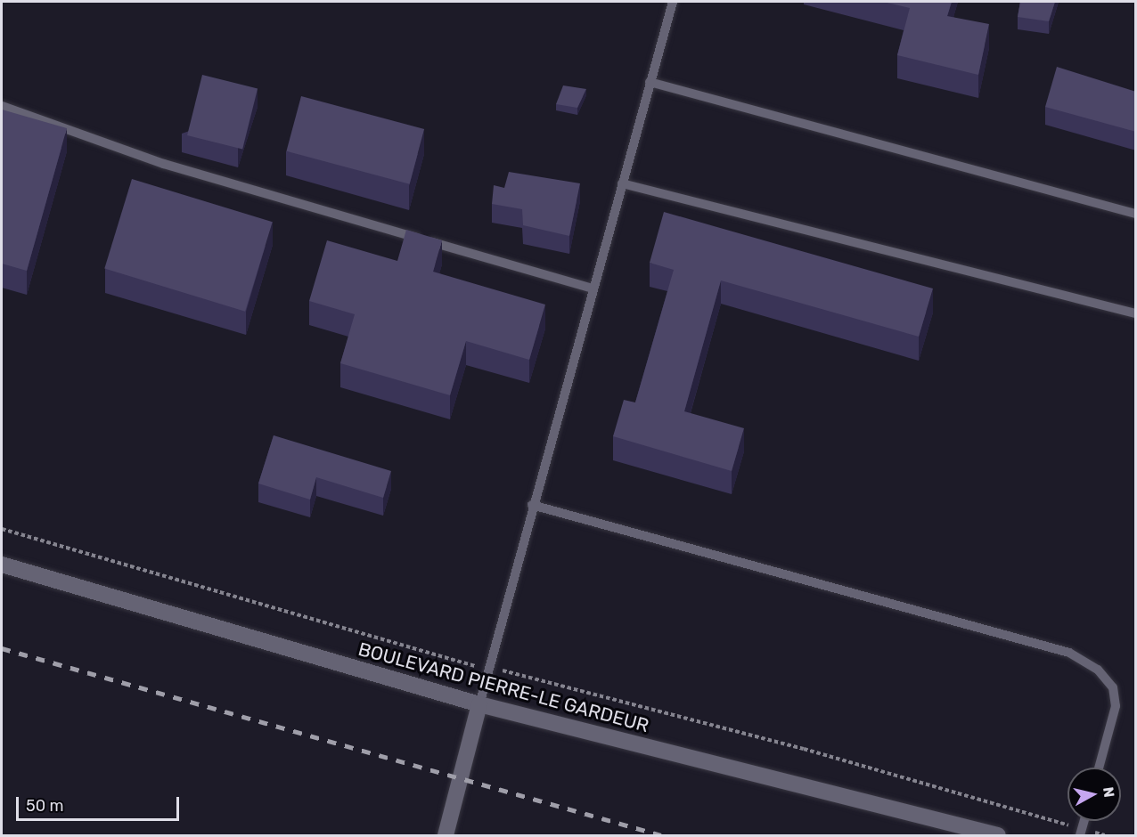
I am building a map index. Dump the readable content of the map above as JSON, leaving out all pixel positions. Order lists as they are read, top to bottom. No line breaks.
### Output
{"streets":{"street":["BOULEVARD PIERRE-LE GARDEUR"]},"scale_bar":"50 m","north":"right"}
